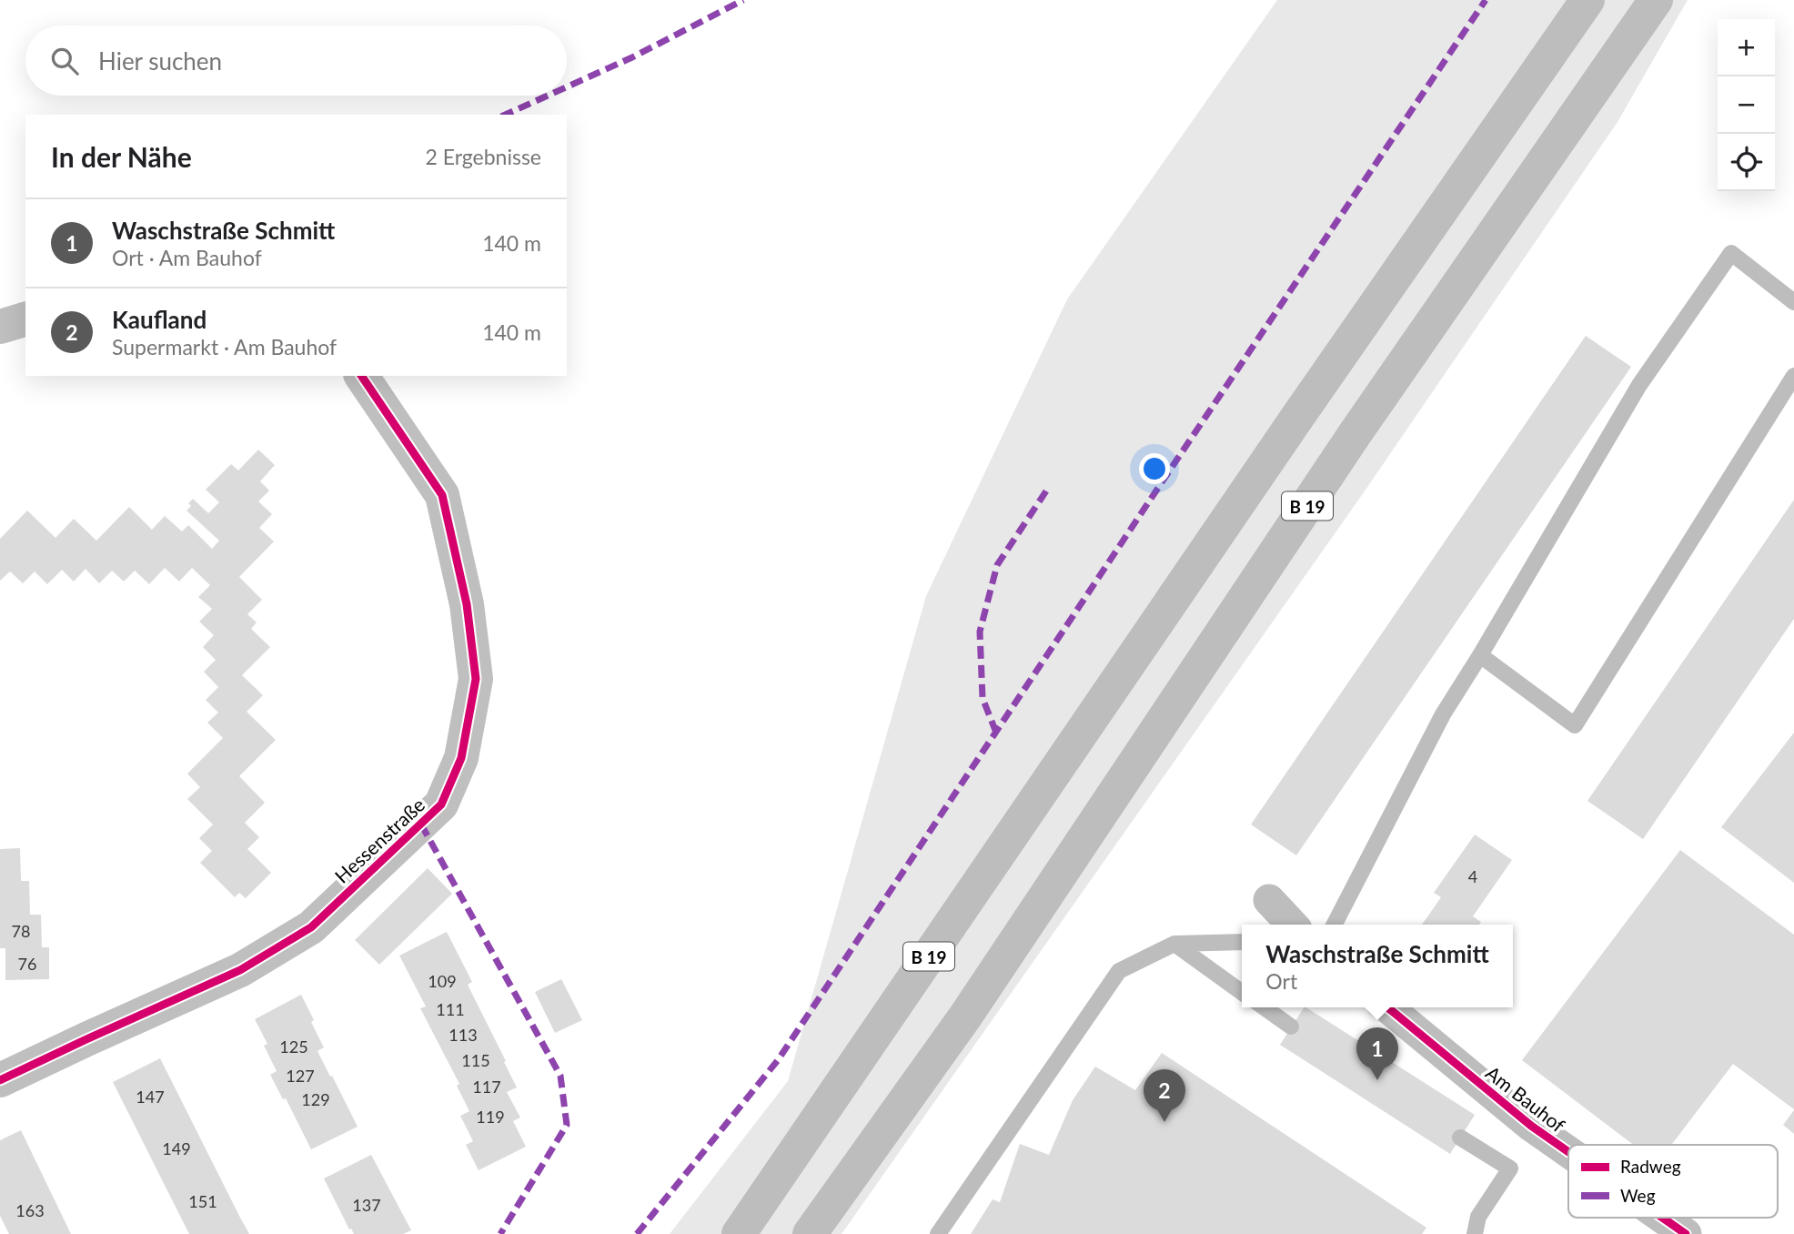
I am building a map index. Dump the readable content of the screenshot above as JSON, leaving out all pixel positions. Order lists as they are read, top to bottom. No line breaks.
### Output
{"streets":{"highway":["B 19"],"street":["Hessenstraße","Am Bauhof"]},"house_numbers":["4","78","76","109","111","113","125","115","127","117","147","129","119","149","151","137","163"],"legend":["Radweg","Weg"],"page":{"map_buttons":["+","−"],"search":"Hier suchen","heading":["In der Nähe","2 Ergebnisse"],"list":[{"mark":"1","name":"Waschstraße Schmitt","note":"Ort · Am Bauhof","value":"140 m"},{"mark":"2","name":"Kaufland","note":"Supermarkt · Am Bauhof","value":"140 m"}],"popup":["Waschstraße Schmitt","Ort"],"pins":["1","2"]}}
